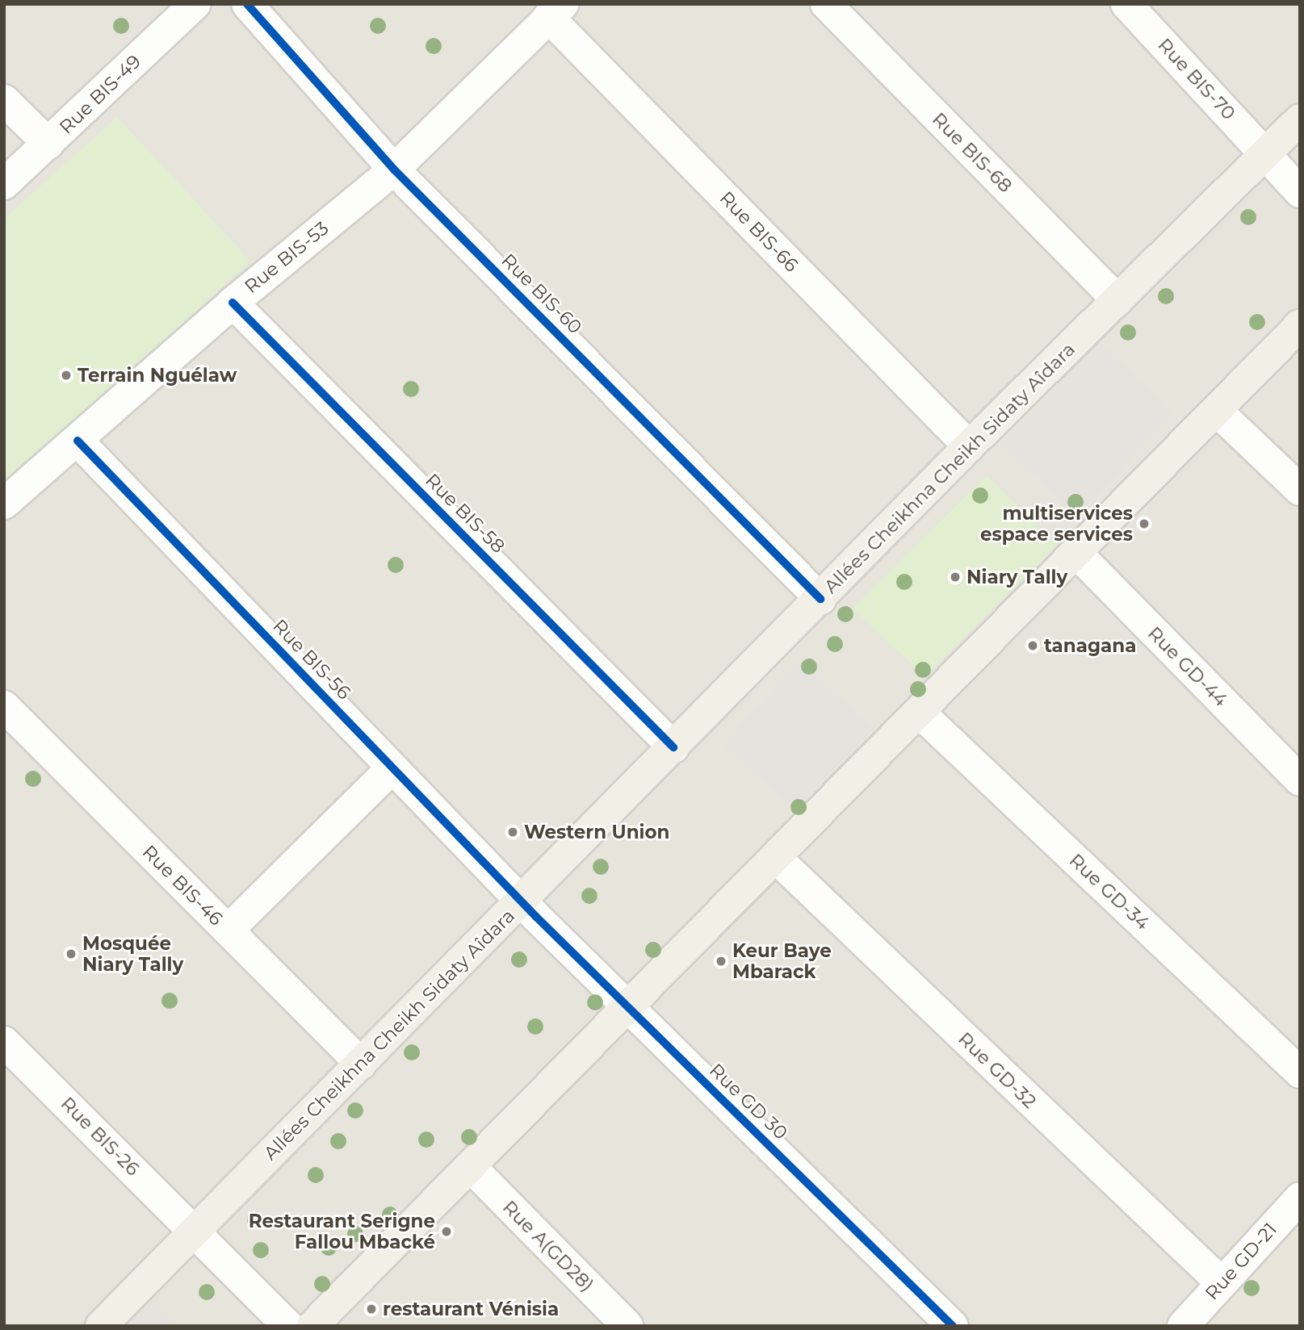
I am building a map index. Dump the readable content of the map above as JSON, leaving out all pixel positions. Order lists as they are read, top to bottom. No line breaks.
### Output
{"streets":{"main road":["Allées Cheikhna Cheikh Sidaty Aîdara"],"street":["Rue BIS-70","Rue BIS-49","Rue BIS-68","Rue BIS-66","Rue BIS-53","Rue BIS-60","Rue BIS-58","Rue BIS-56","Rue GD-44","Rue BIS-46","Rue GD-34","Rue GD-32","Rue GD 30","Rue BIS-26","Rue A(GD28)","Rue GD-21"]},"crossings":[["Rue BIS-70","Allées Cheikhna Cheikh Sidaty Aîdara"],["Rue BIS-68","Allées Cheikhna Cheikh Sidaty Aîdara"],["Rue BIS-66","Rue BIS-53"],["Rue BIS-66","Allées Cheikhna Cheikh Sidaty Aîdara"],["Rue BIS-53","Rue BIS-60"],["Rue BIS-53","Rue BIS-58"],["Rue BIS-53","Rue BIS-56"],["Rue BIS-60","Allées Cheikhna Cheikh Sidaty Aîdara"],["Allées Cheikhna Cheikh Sidaty Aîdara","Rue BIS-58"],["Allées Cheikhna Cheikh Sidaty Aîdara","Rue BIS-56"],["Allées Cheikhna Cheikh Sidaty Aîdara","Rue BIS-46"],["Allées Cheikhna Cheikh Sidaty Aîdara","Rue GD 30"],["Allées Cheikhna Cheikh Sidaty Aîdara","Rue BIS-26"],["Rue BIS-56","Rue GD 30"],["Rue GD-32","Rue GD-21"]],"places":["Terrain Nguélaw","multiservices espace services","Niary Tally","tanagana","Western Union","Mosquée Niary Tally","Keur Baye Mbarack","Restaurant Serigne Fallou Mbacké","restaurant Vénisia"]}
